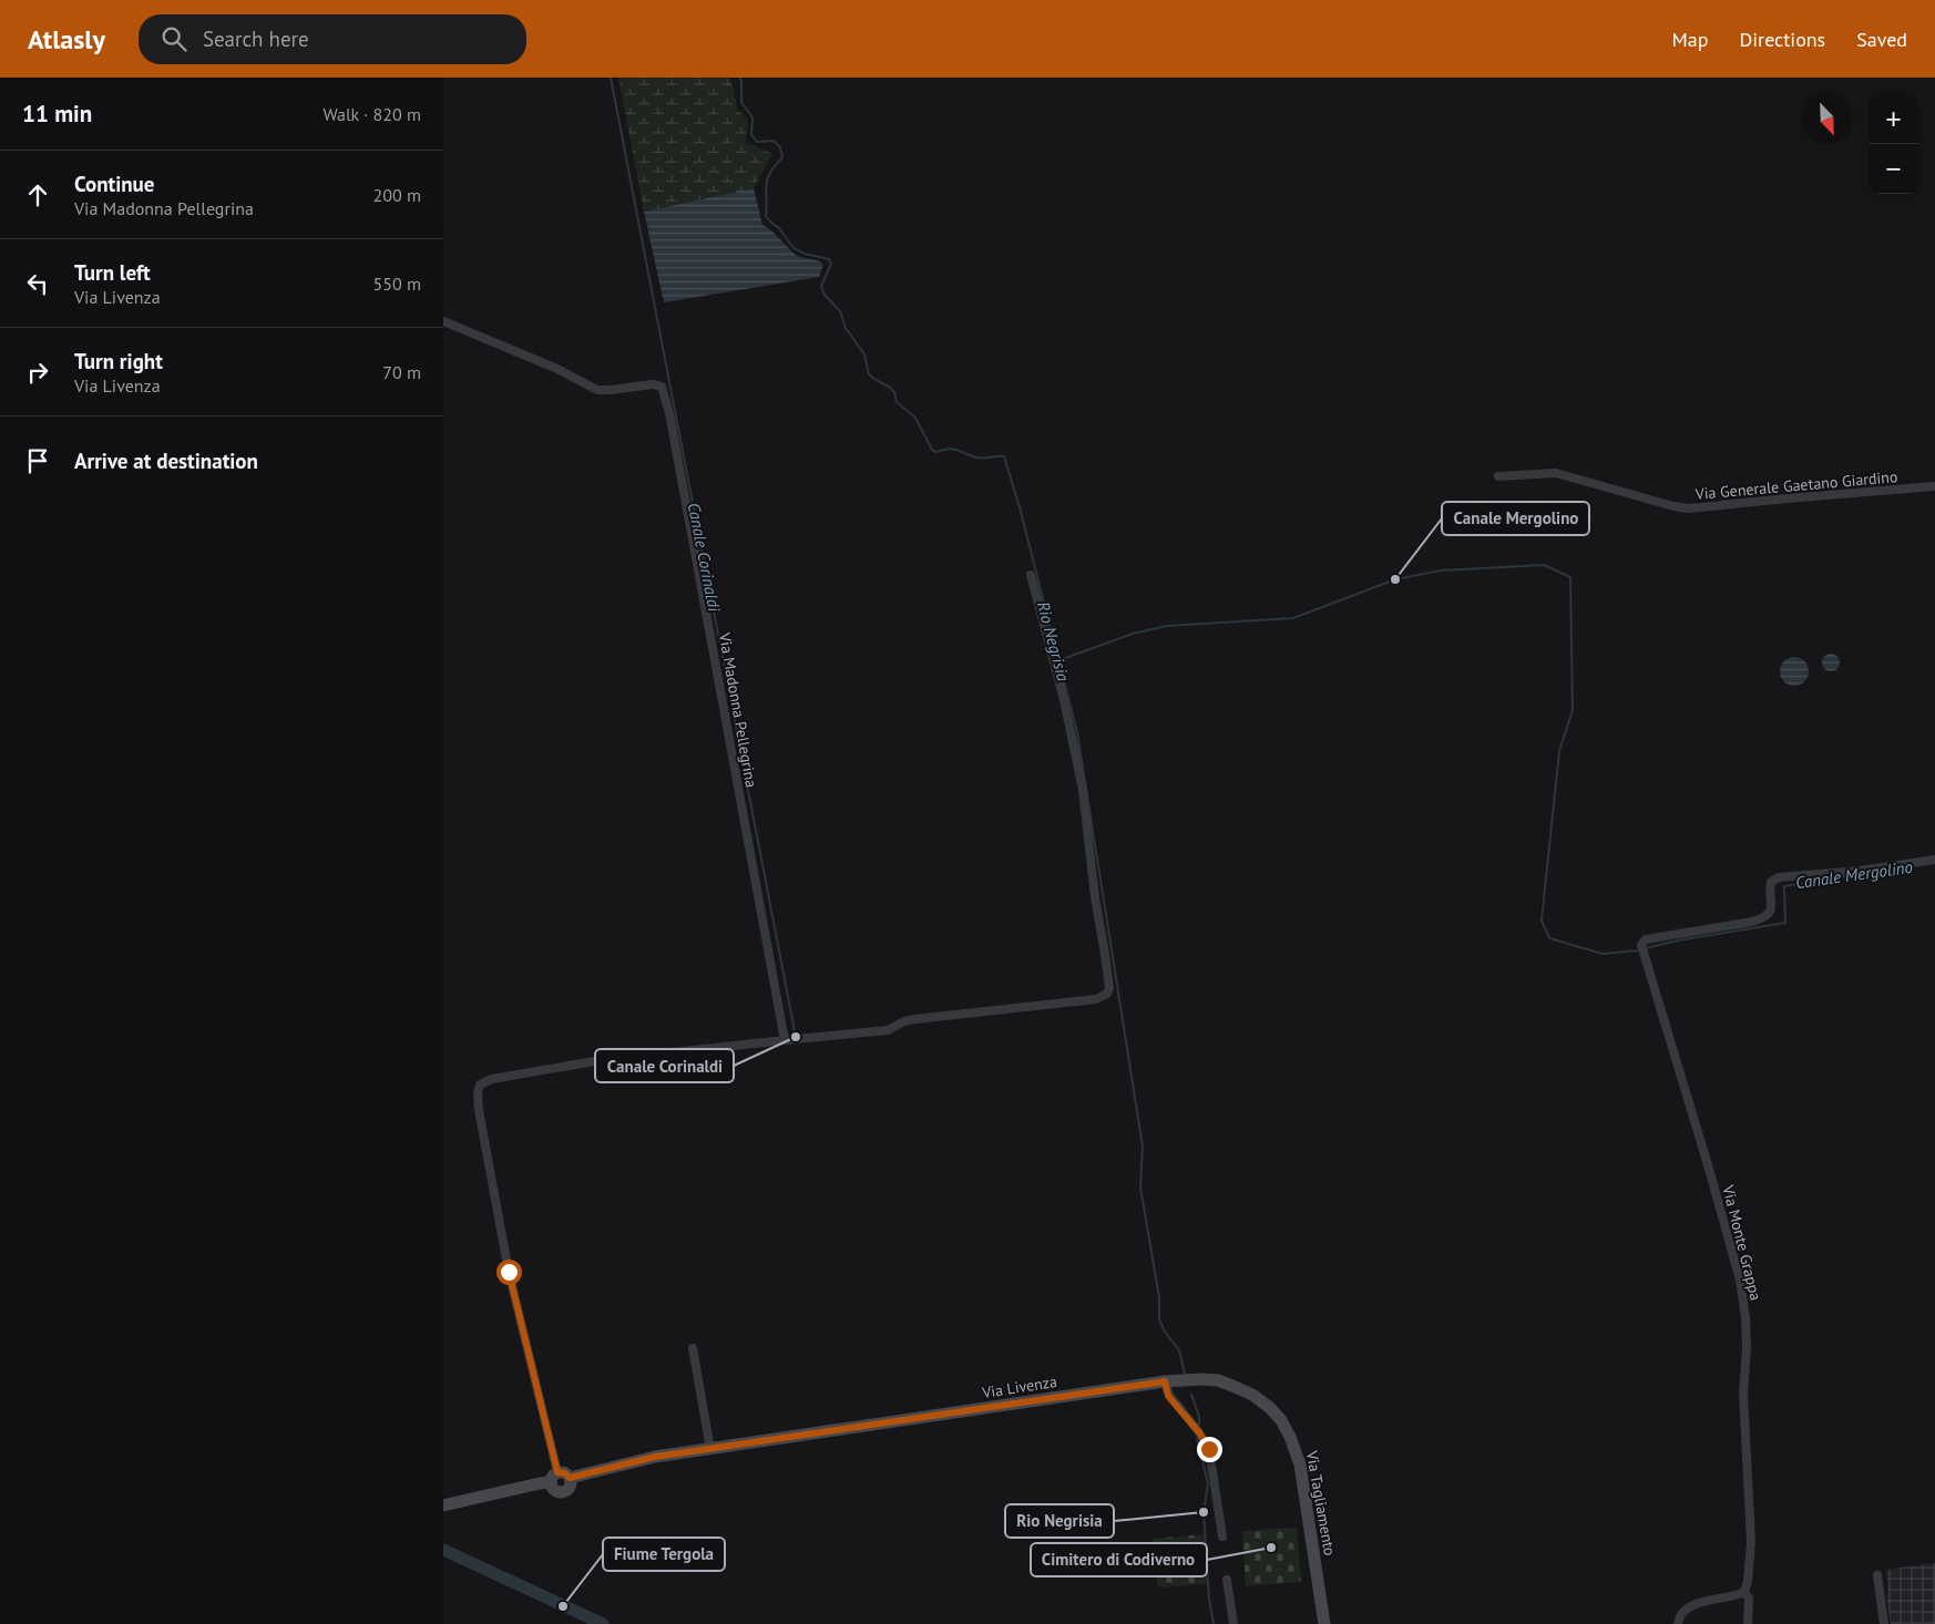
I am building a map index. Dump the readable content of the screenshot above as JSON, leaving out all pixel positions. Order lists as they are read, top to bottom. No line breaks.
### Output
{"streets":{"street":["Via Generale Gaetano Giardino","Via Madonna Pellegrina","Via Monte Grappa","Via Livenza","Via Tagliamento"]},"crossings":[["Via Livenza","Via Tagliamento"]],"water":["Canale Corinaldi","Rio Negrisia","Canale Mergolino"],"places":["Canale Mergolino","Canale Corinaldi","Rio Negrisia","Cimitero di Codiverno","Fiume Tergola"],"north":"bottom right","page":{"header":"Atlasly","search":"Search here","nav":["Map","Directions","Saved"],"heading":["11 min","Walk · 820 m"],"map_buttons":["+","−"],"list":[["Continue","Via Madonna Pellegrina","200 m"],["Turn left","Via Livenza","550 m"],["Turn right","Via Livenza","70 m"],"Arrive at destination"]}}
